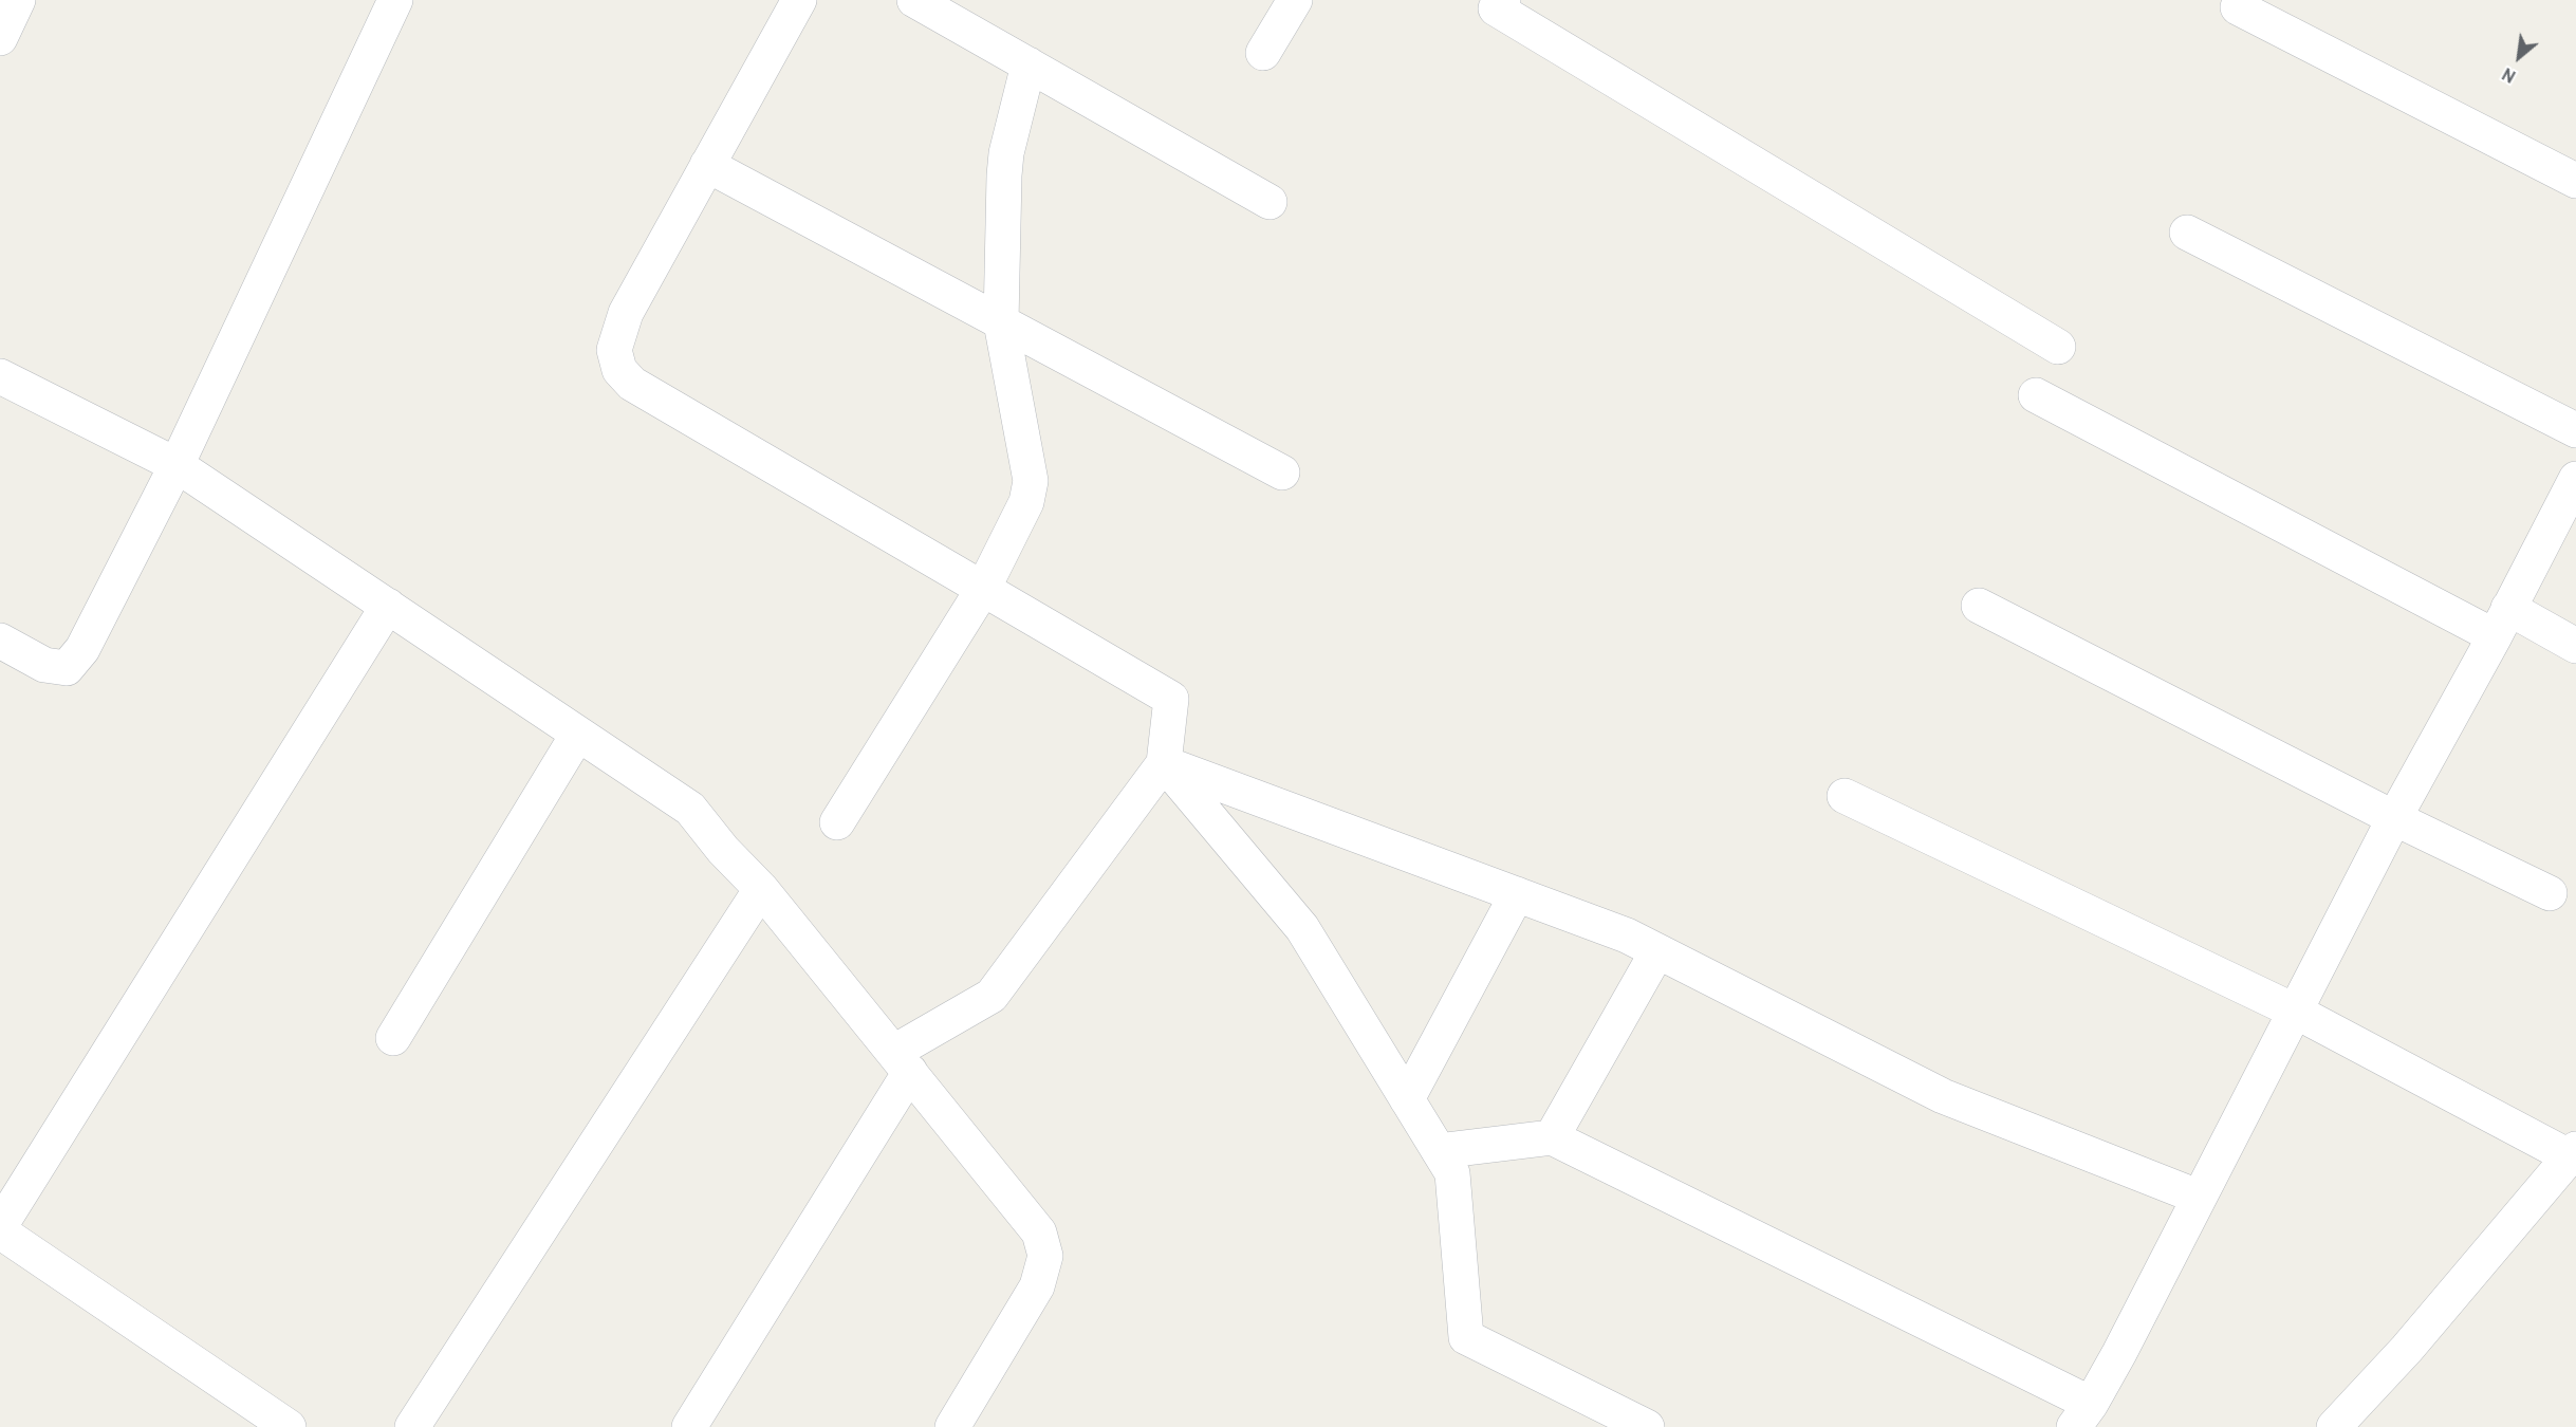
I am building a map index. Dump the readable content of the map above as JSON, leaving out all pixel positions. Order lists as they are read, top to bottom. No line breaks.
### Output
{"north":"bottom left"}
